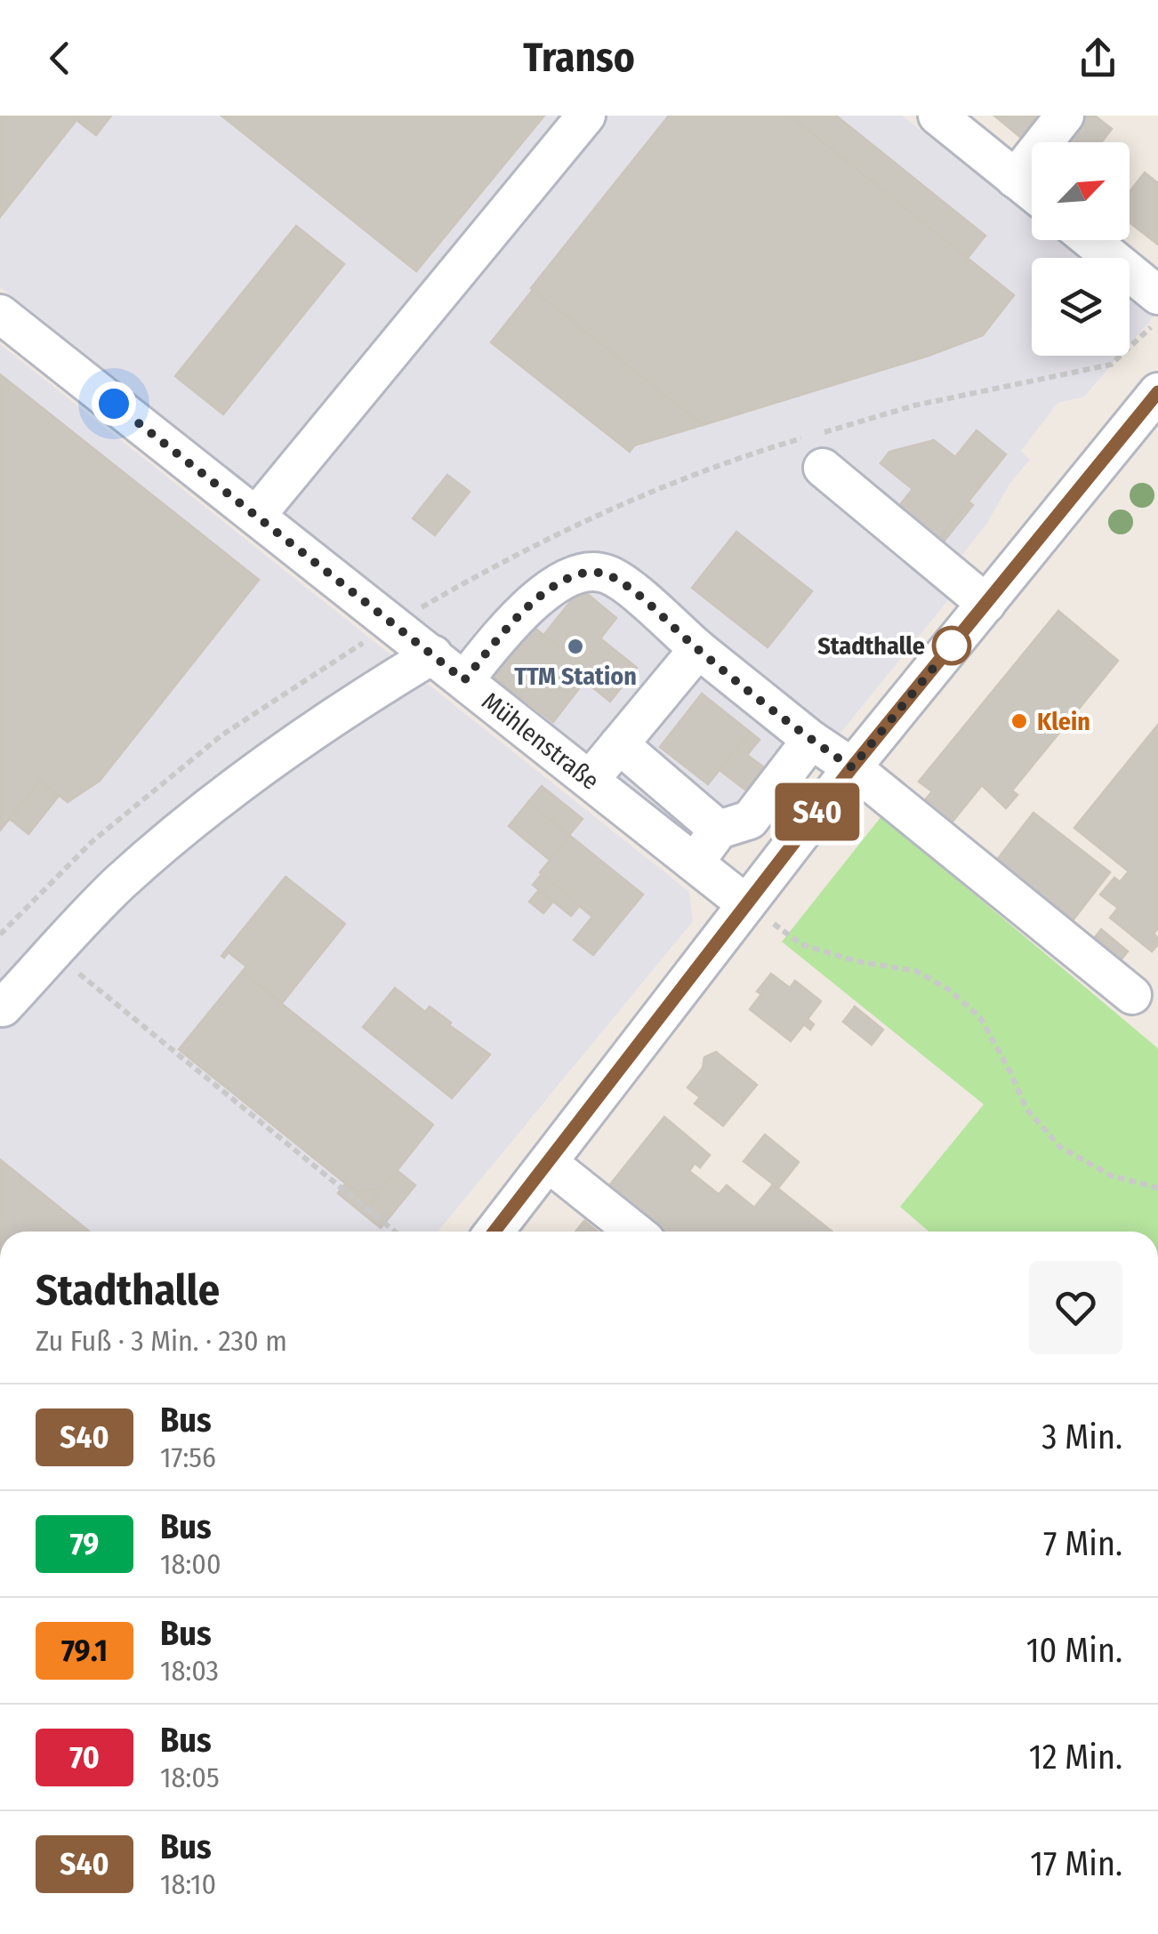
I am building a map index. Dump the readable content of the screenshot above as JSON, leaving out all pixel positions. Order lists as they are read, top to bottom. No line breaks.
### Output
{"streets":{"street":["Mühlenstraße"]},"places":["Stadthalle","TTM Station","Klein"],"lines":["bus line S40"],"north":"top right","page":{"header":"Transo","on_map":"S40","heading":["Stadthalle","Zu Fuß · 3 Min. · 230 m"],"list":[{"mark":"S40","name":"Bus","note":"17:56","value":"3 Min."},{"mark":"79","name":"Bus","note":"18:00","value":"7 Min."},{"mark":"79.1","name":"Bus","note":"18:03","value":"10 Min."},{"mark":"70","name":"Bus","note":"18:05","value":"12 Min."},{"mark":"S40","name":"Bus","note":"18:10","value":"17 Min."}]}}
